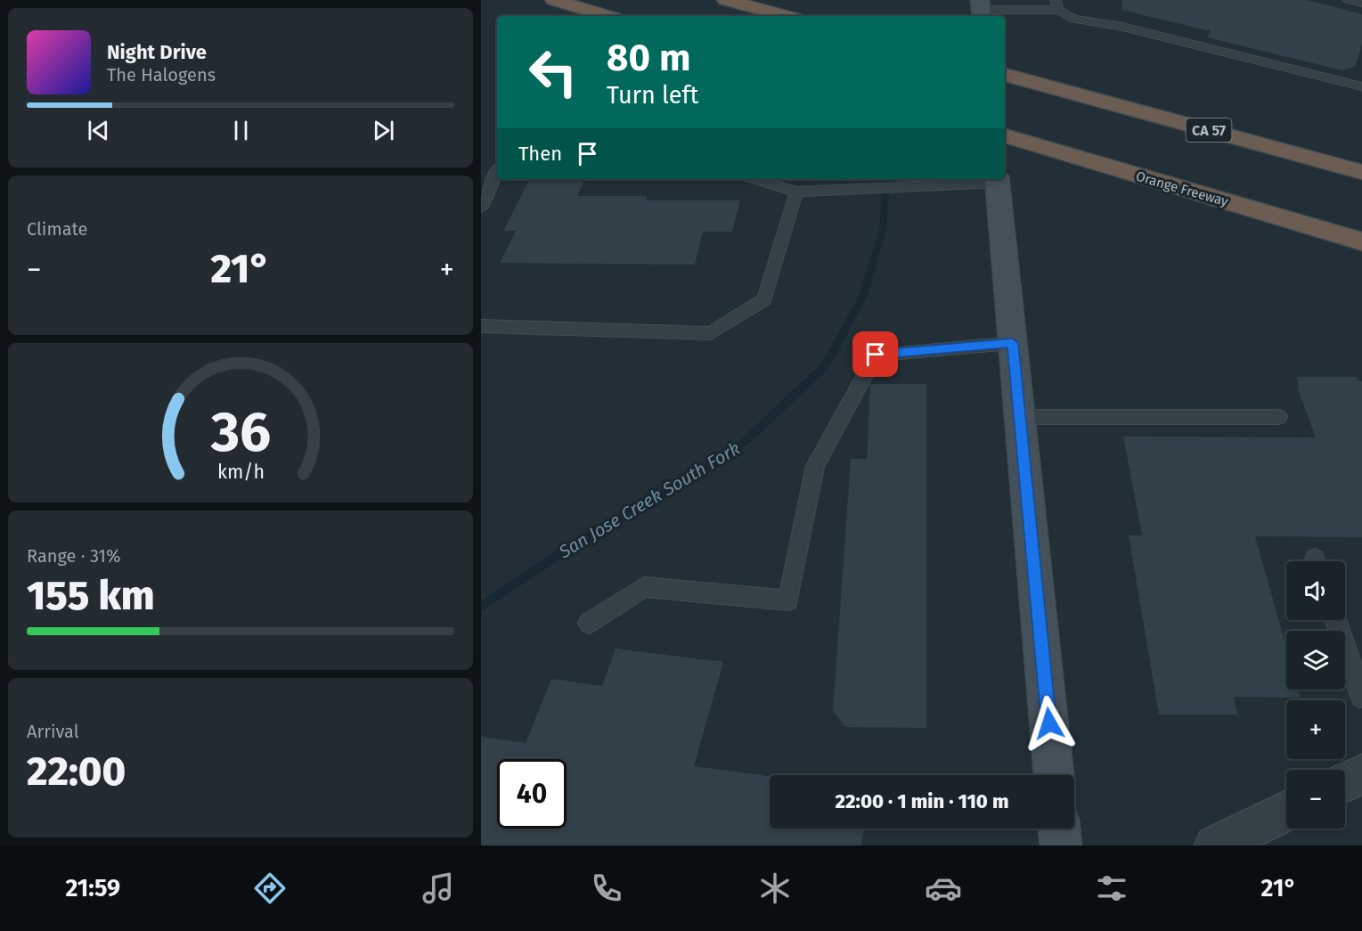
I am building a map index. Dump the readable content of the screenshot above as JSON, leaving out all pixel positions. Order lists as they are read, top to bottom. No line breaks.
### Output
{"streets":{"highway":["CA 57","Orange Freeway"]},"water":["San Jose Creek South Fork"],"page":{"turn":["80 m","Turn left"],"song":["Night Drive","The Halogens"],"then":"Then","tile":["Climate",["Range · 31%","155 km"],["Arrival","22:00"]],"heat":["−","21°","+"],"map_buttons":["+","−"],"limit":"40","trip":"22:00 · 1 min · 110 m","tabs":["21:59","21°"],"gauge":["36","km/h"]}}
